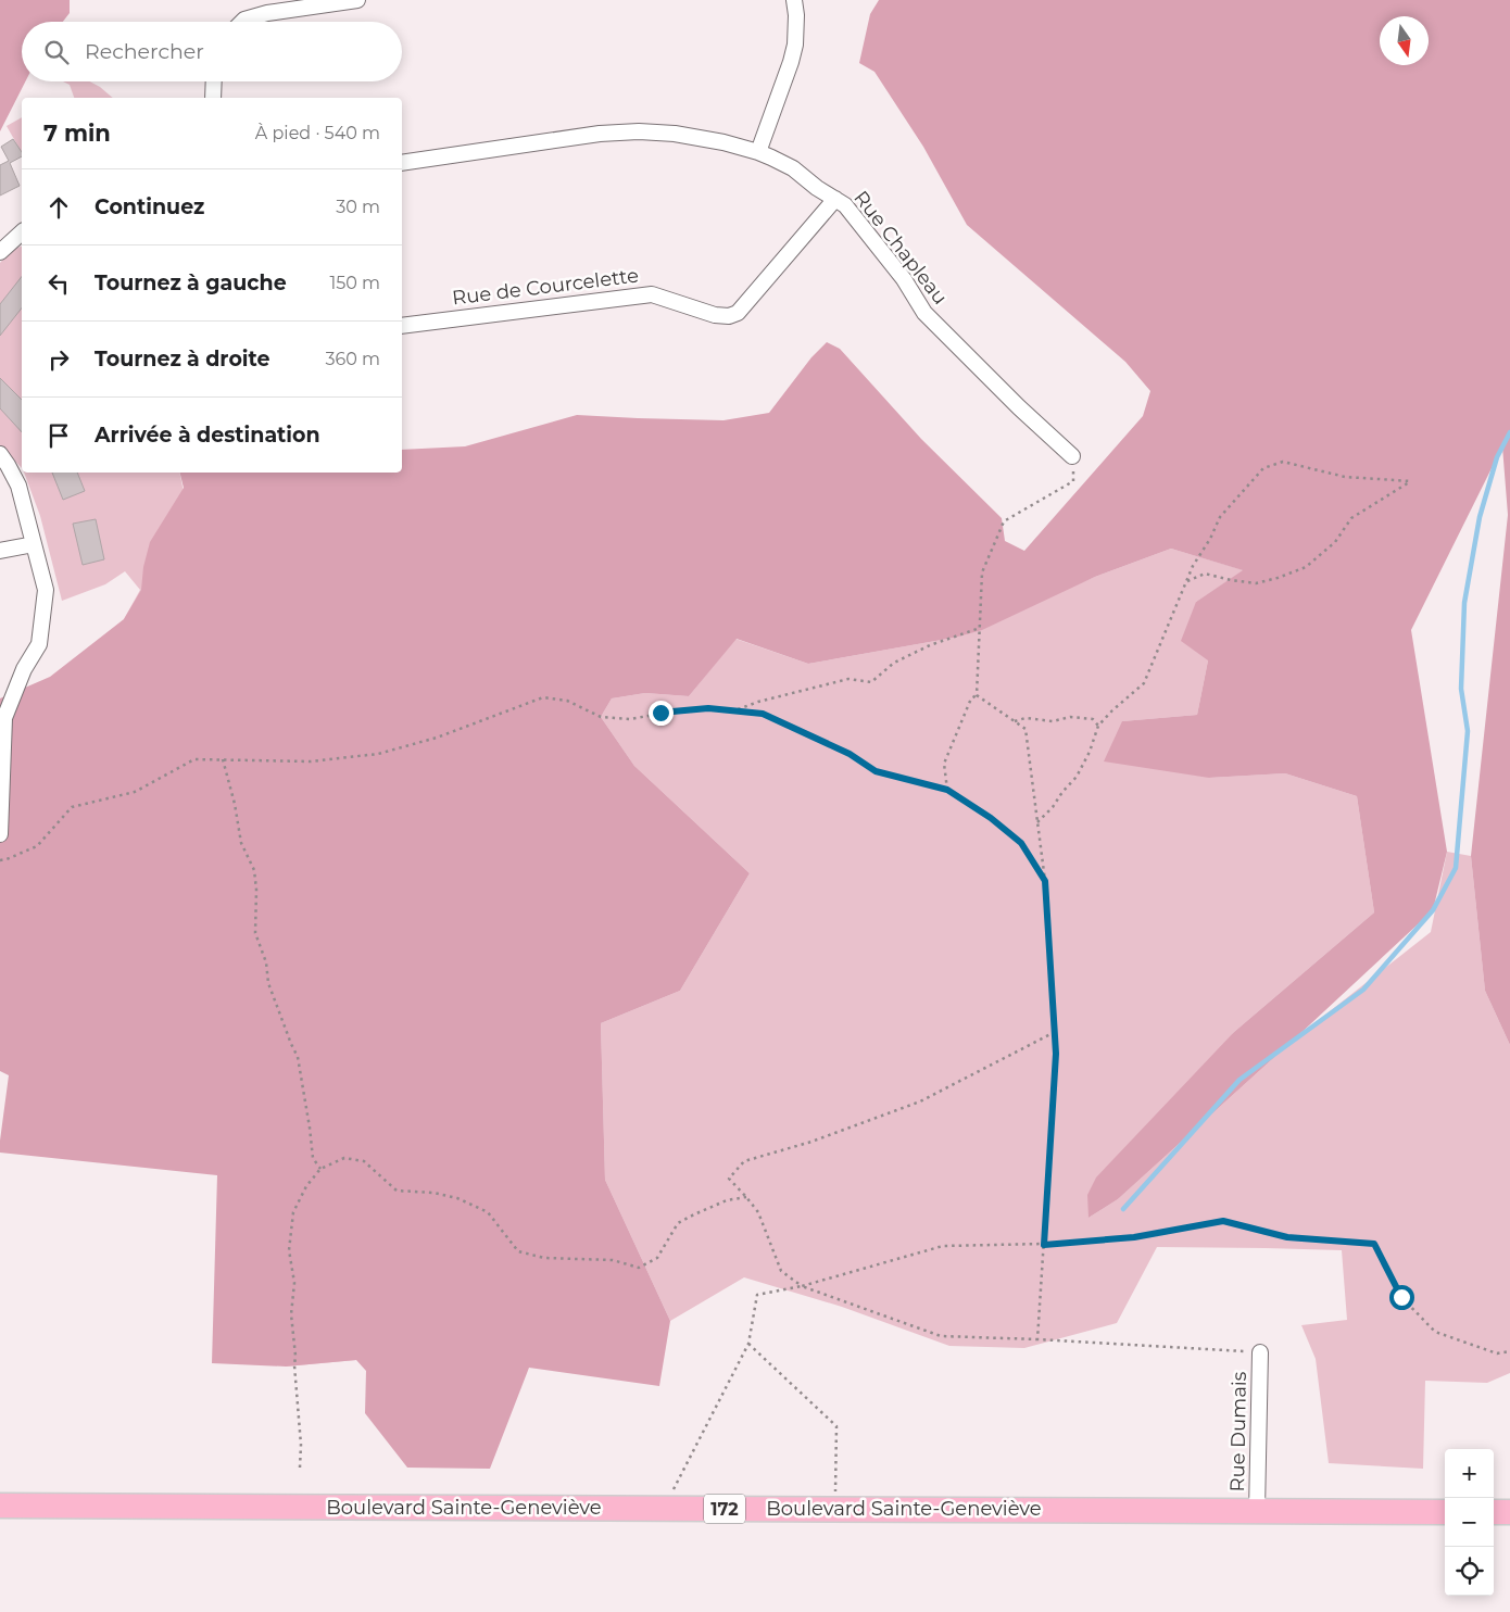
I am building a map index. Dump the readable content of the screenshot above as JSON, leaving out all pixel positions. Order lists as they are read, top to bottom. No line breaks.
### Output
{"streets":{"main road":["Boulevard Sainte-Geneviève","172"],"street":["Rue Chapleau","Rue de Courcelette","Rue Dumais"]},"crossings":[["Rue Chapleau","Rue de Courcelette"],["Rue Dumais","Boulevard Sainte-Geneviève"]],"north":"bottom","page":{"search":"Rechercher","heading":["7 min","À pied · 540 m"],"list":[["Continuez","30 m"],["Tournez à gauche","150 m"],["Tournez à droite","360 m"],"Arrivée à destination"],"map_buttons":["+","−"]}}
